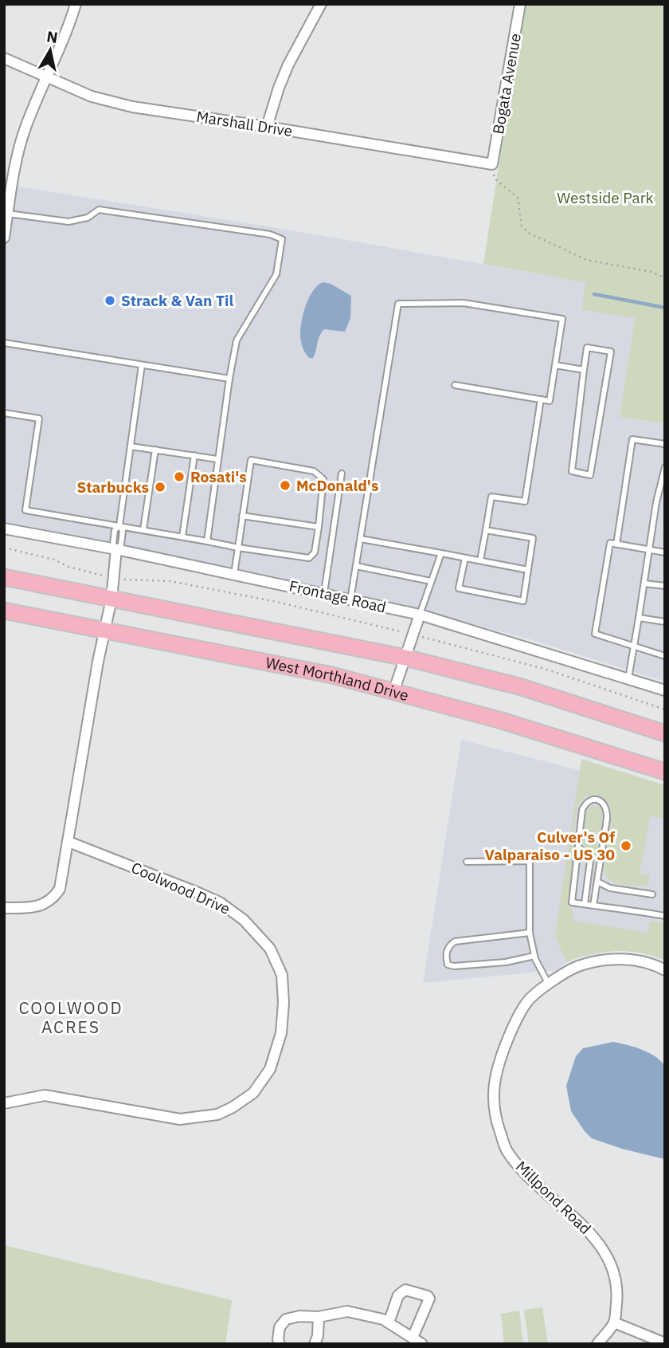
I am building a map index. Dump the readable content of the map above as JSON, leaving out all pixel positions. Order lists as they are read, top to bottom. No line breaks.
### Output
{"streets":{"highway":["West Morthland Drive"],"street":["Bogata Avenue","Marshall Drive","Frontage Road","Coolwood Drive","Millpond Road"]},"crossings":[["Bogata Avenue","Marshall Drive"]],"districts":["COOLWOOD ACRES"],"parks":["Westside Park"],"places":["Strack & Van Til","Rosati's","McDonald's","Starbucks","Culver's Of Valparaiso - US 30"],"north":"top"}
